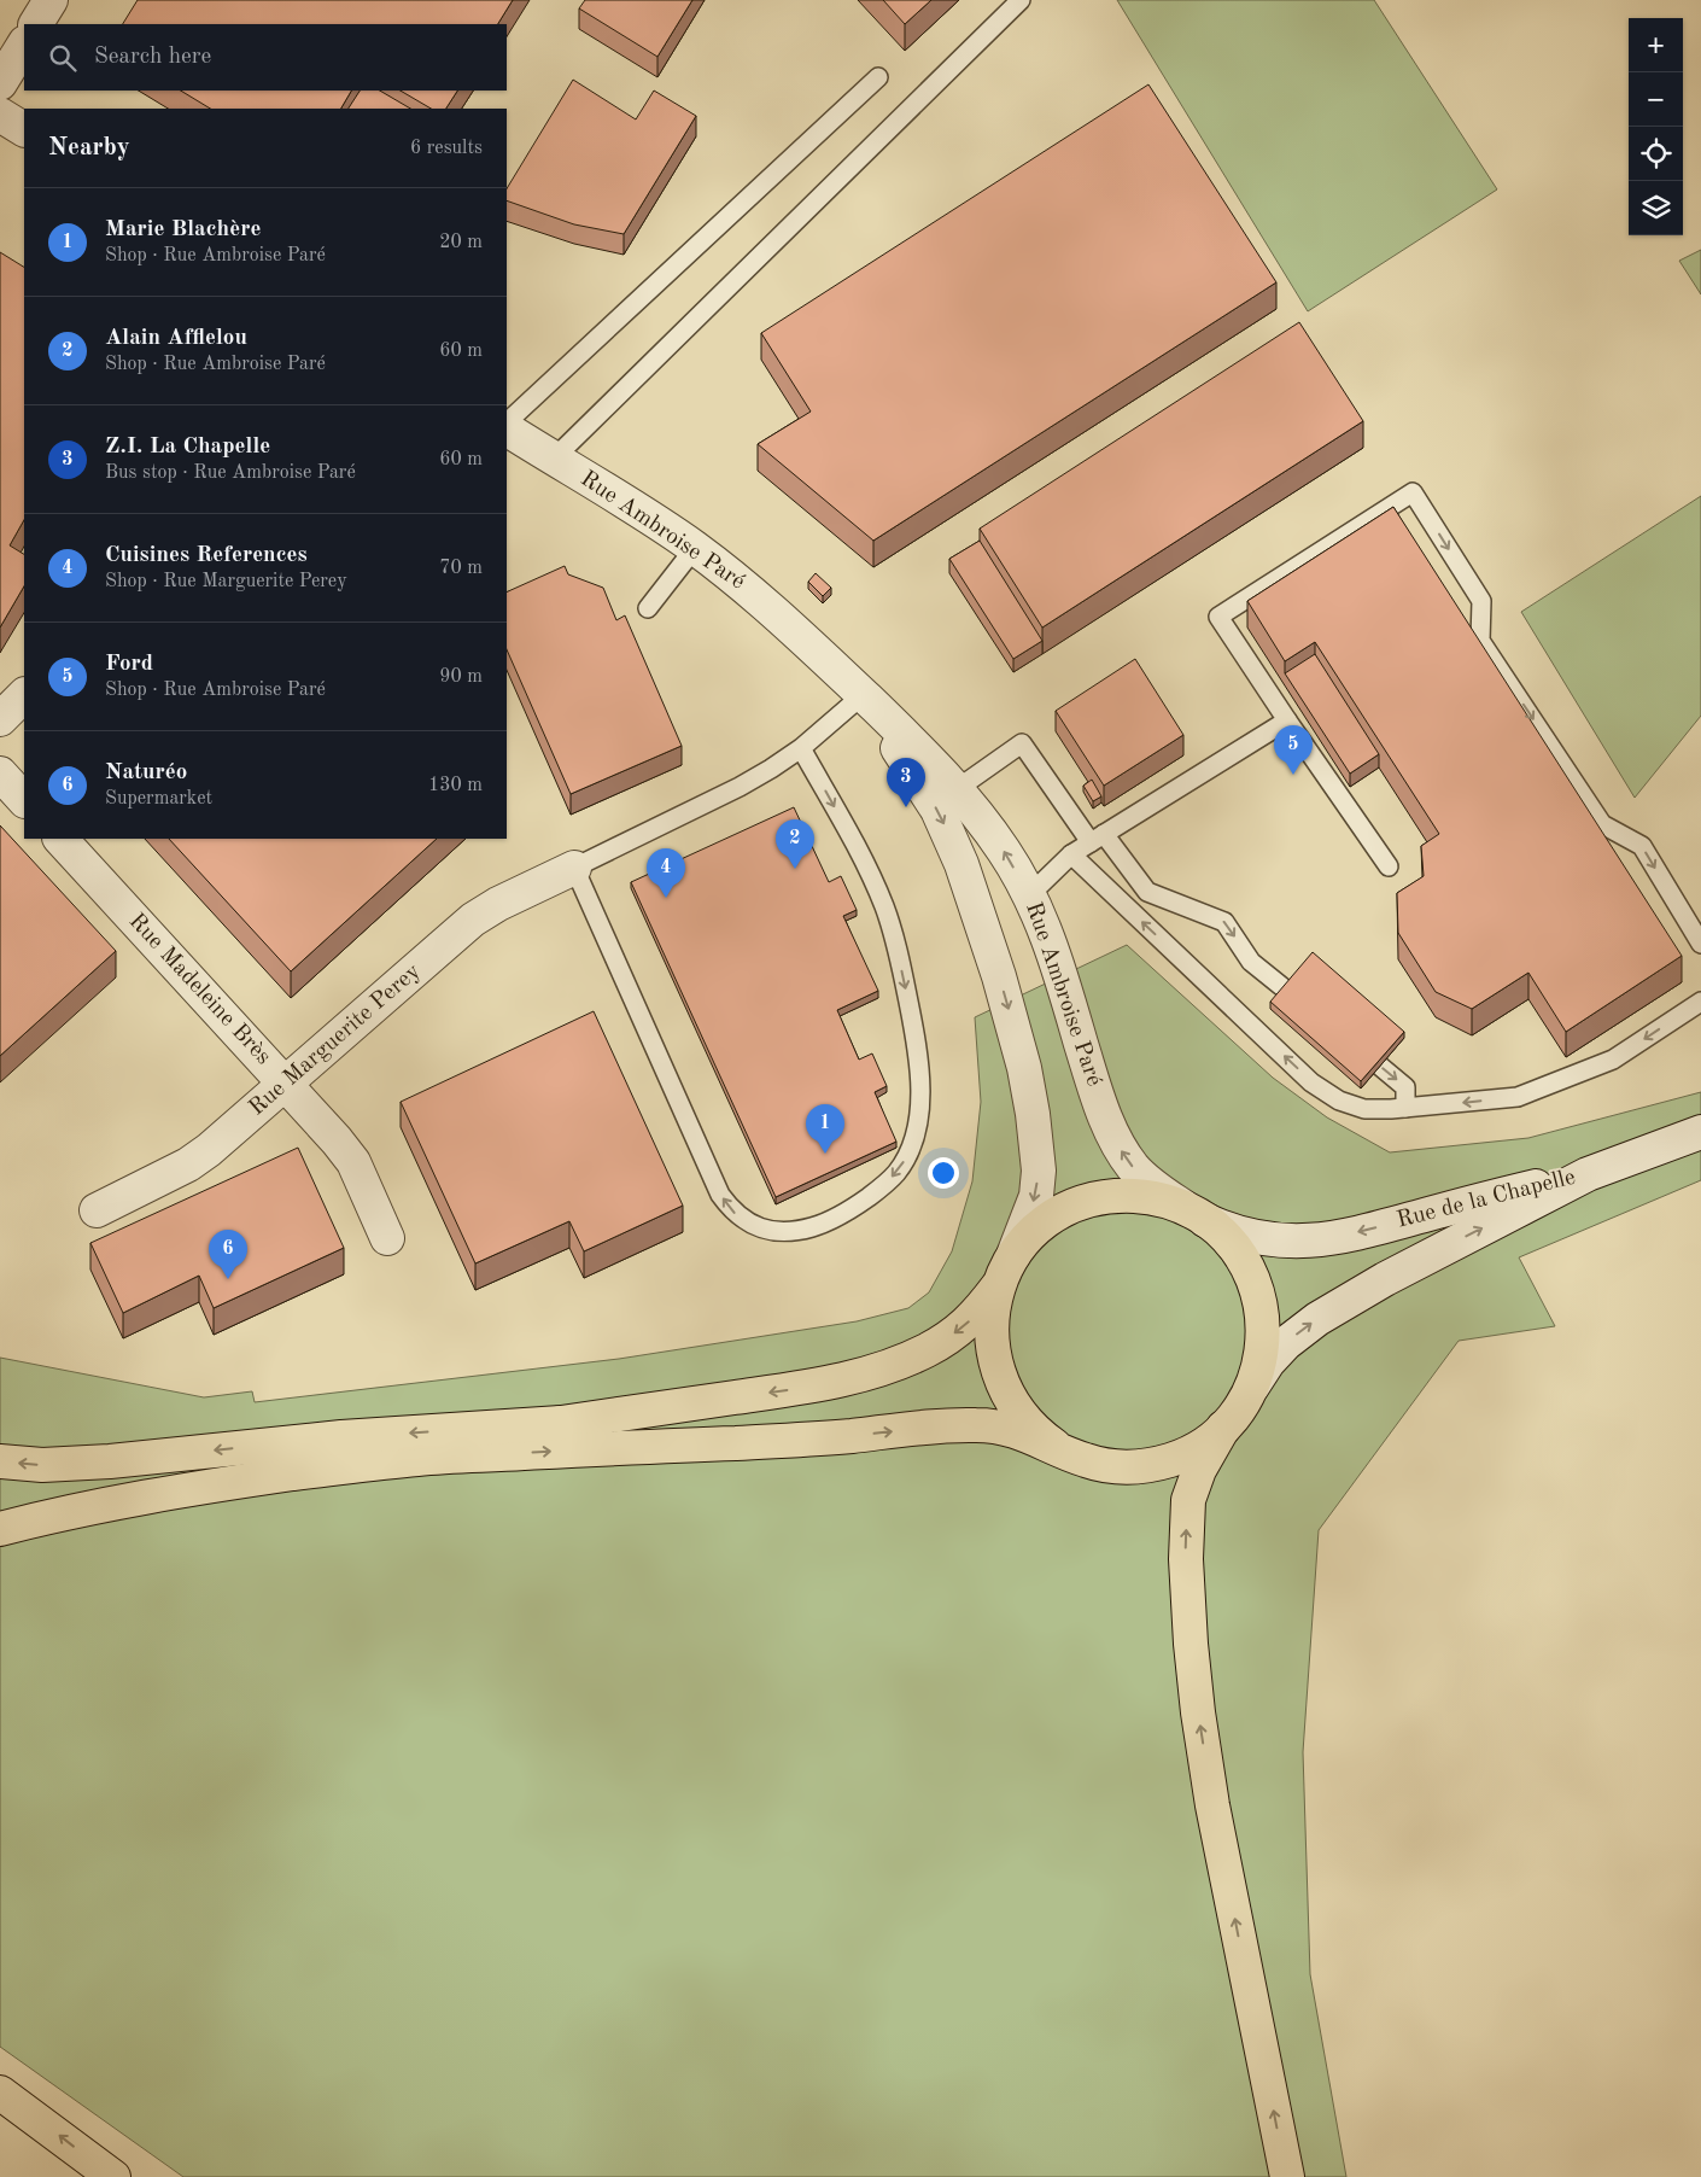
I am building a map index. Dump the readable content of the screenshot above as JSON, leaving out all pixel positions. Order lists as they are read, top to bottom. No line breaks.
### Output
{"streets":{"street":["Rue Ambroise Paré","Rue Madeleine Brès","Rue Marguerite Perey","Rue de la Chapelle"]},"crossings":[["Rue Ambroise Paré","Rue de la Chapelle"],["Rue Madeleine Brès","Rue Marguerite Perey"]],"page":{"map_buttons":["+","−"],"search":"Search here","heading":["Nearby","6 results"],"list":[{"mark":"1","name":"Marie Blachère","note":"Shop · Rue Ambroise Paré","value":"20 m"},{"mark":"2","name":"Alain Afflelou","note":"Shop · Rue Ambroise Paré","value":"60 m"},{"mark":"3","name":"Z.I. La Chapelle","note":"Bus stop · Rue Ambroise Paré","value":"60 m"},{"mark":"4","name":"Cuisines References","note":"Shop · Rue Marguerite Perey","value":"70 m"},{"mark":"5","name":"Ford","note":"Shop · Rue Ambroise Paré","value":"90 m"},{"mark":"6","name":"Naturéo","note":"Supermarket","value":"130 m"}],"pins":["5","3","2","4","1","6"]}}
